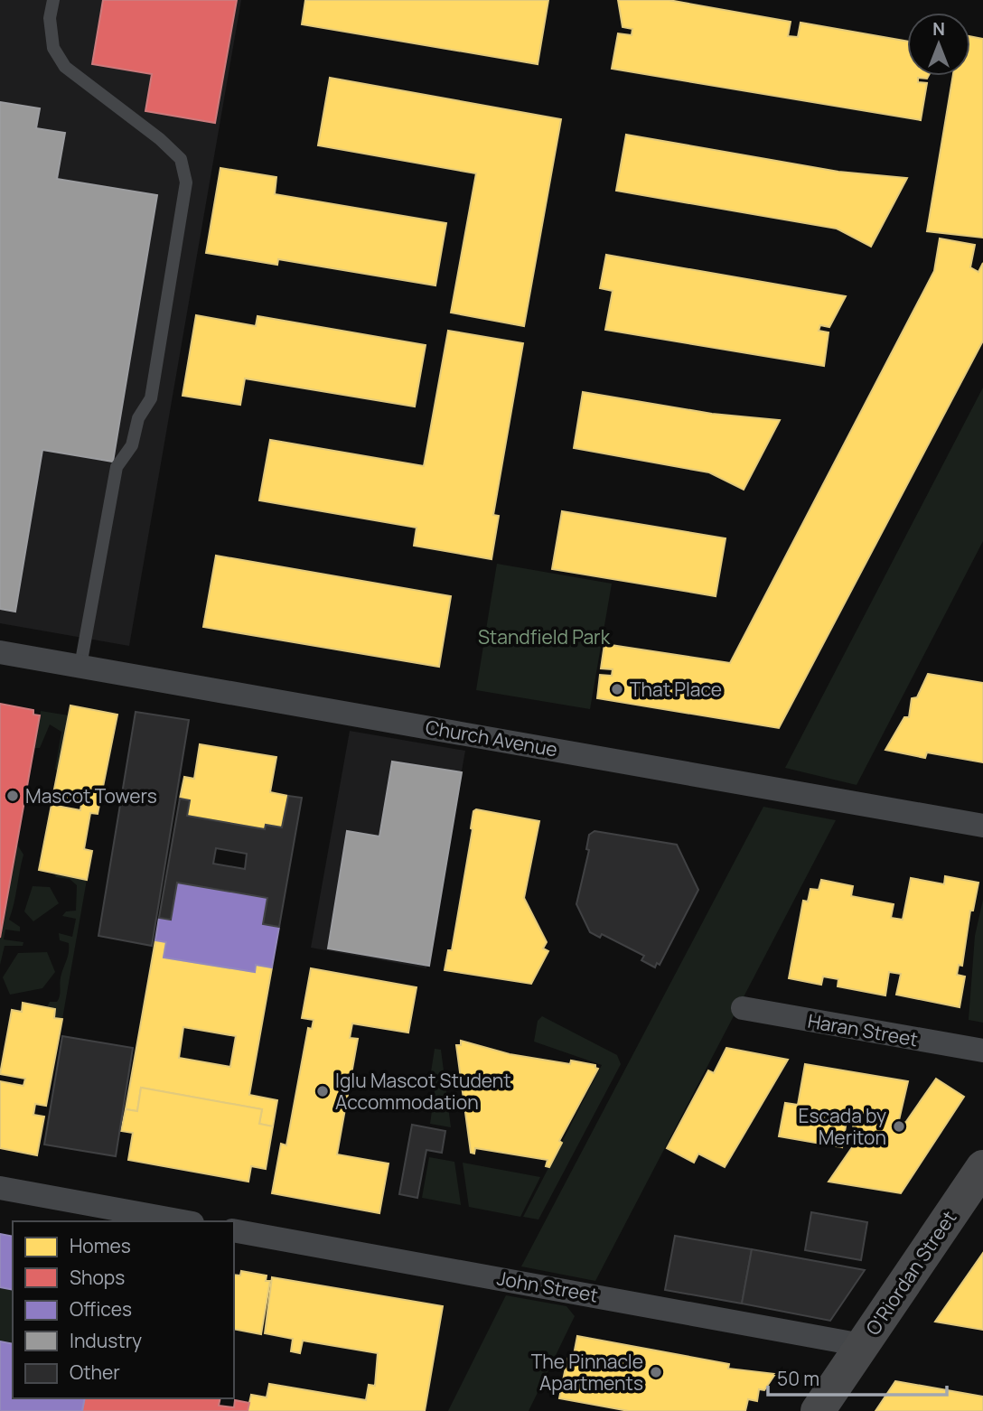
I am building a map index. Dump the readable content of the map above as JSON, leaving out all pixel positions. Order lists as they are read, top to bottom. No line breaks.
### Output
{"streets":{"main road":["O'Riordan Street"],"street":["Church Avenue","Haran Street","John Street"]},"crossings":[["O'Riordan Street","John Street"]],"parks":["Standfield Park"],"places":["That Place","Mascot Towers","Iglu Mascot Student Accommodation","Escada by Meriton","The Pinnacle Apartments"],"legend":["Homes","Shops","Offices","Industry","Other"],"scale_bar":"50 m","north":"top"}
